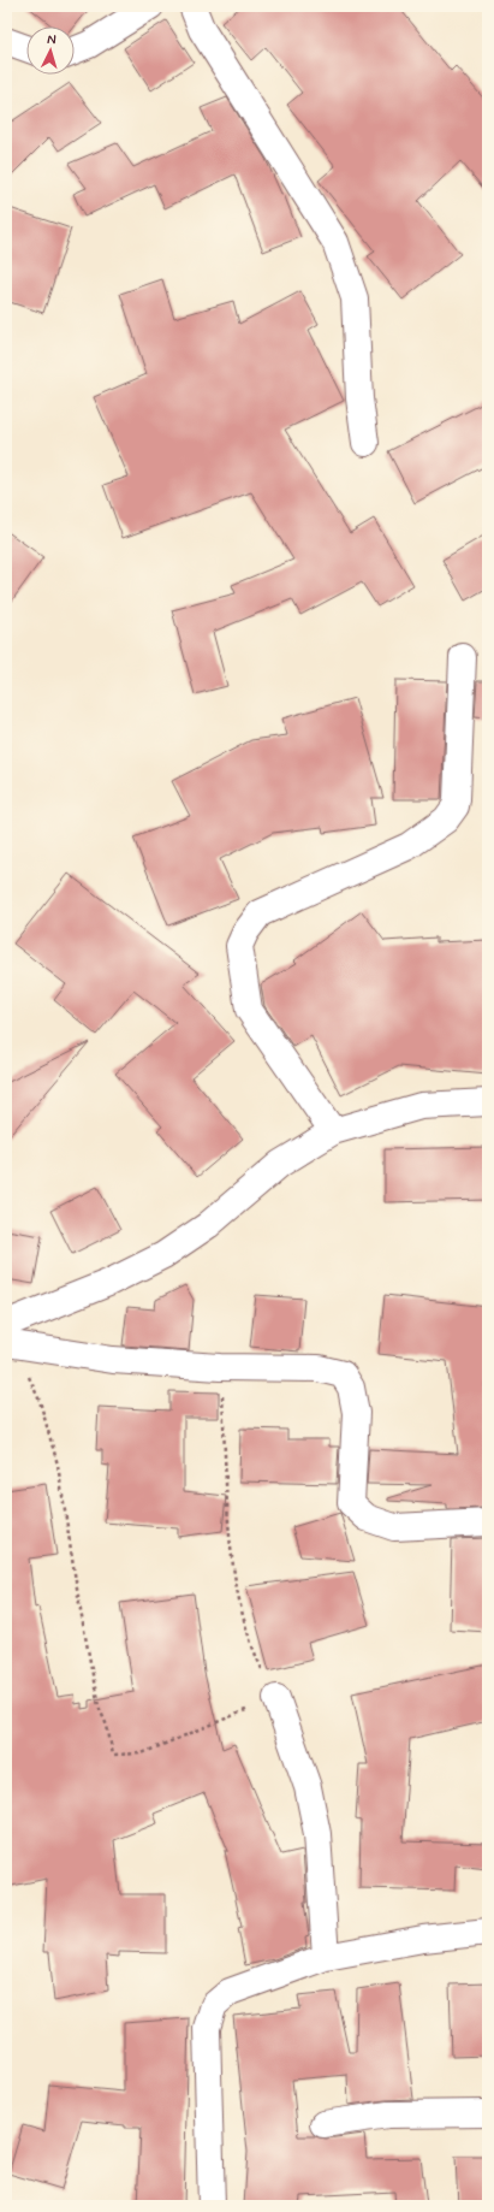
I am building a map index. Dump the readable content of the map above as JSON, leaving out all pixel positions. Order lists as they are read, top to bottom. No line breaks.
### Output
{"north":"top"}
